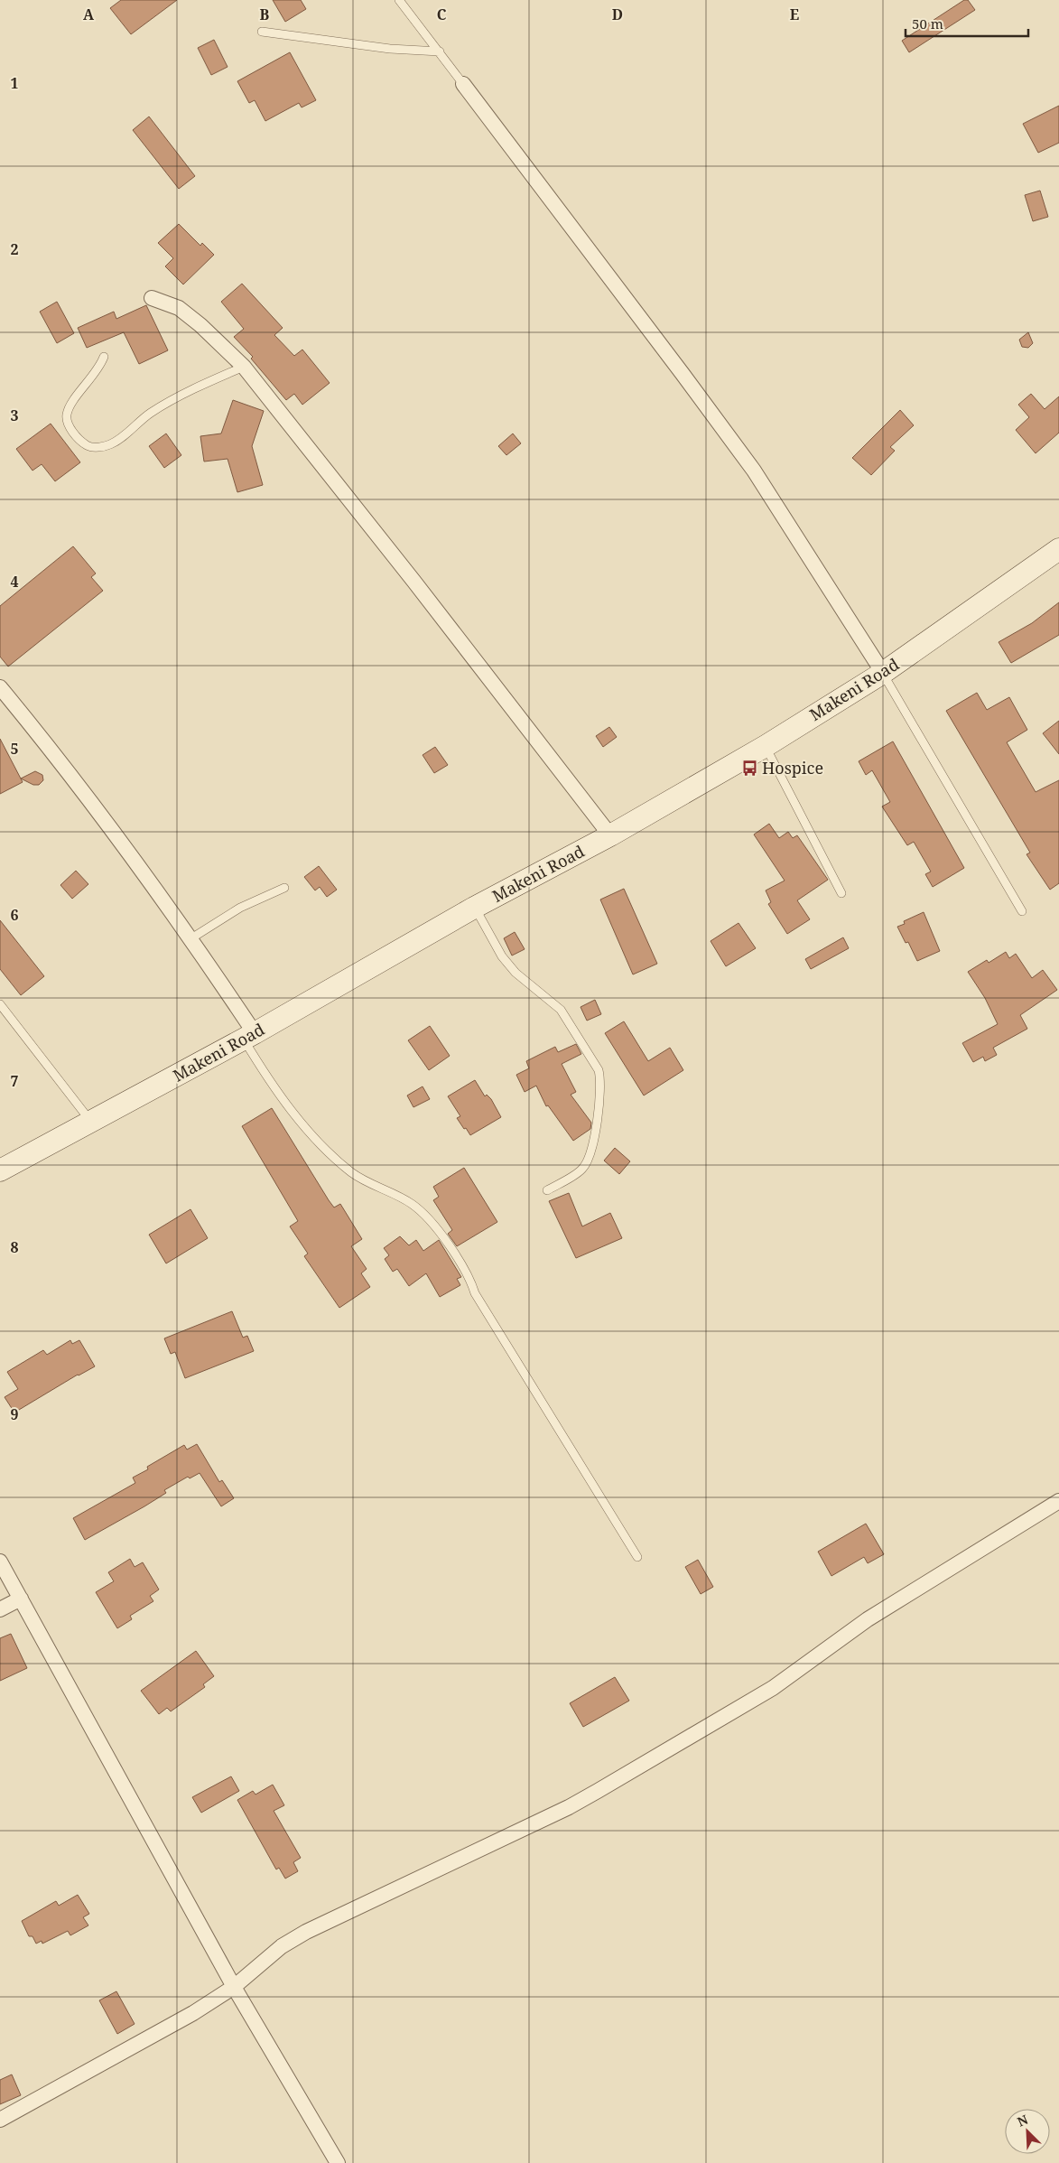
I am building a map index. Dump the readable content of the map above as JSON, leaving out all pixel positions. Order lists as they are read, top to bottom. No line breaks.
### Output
{"streets":{"main road":["Makeni Road"]},"places":{"bus stop":["Hospice"]},"scale_bar":"50 m","north":"top left","grid":{"columns":["A","B","C","D","E"],"rows":["1","2","3","4","5","6","7","8","9"]}}
